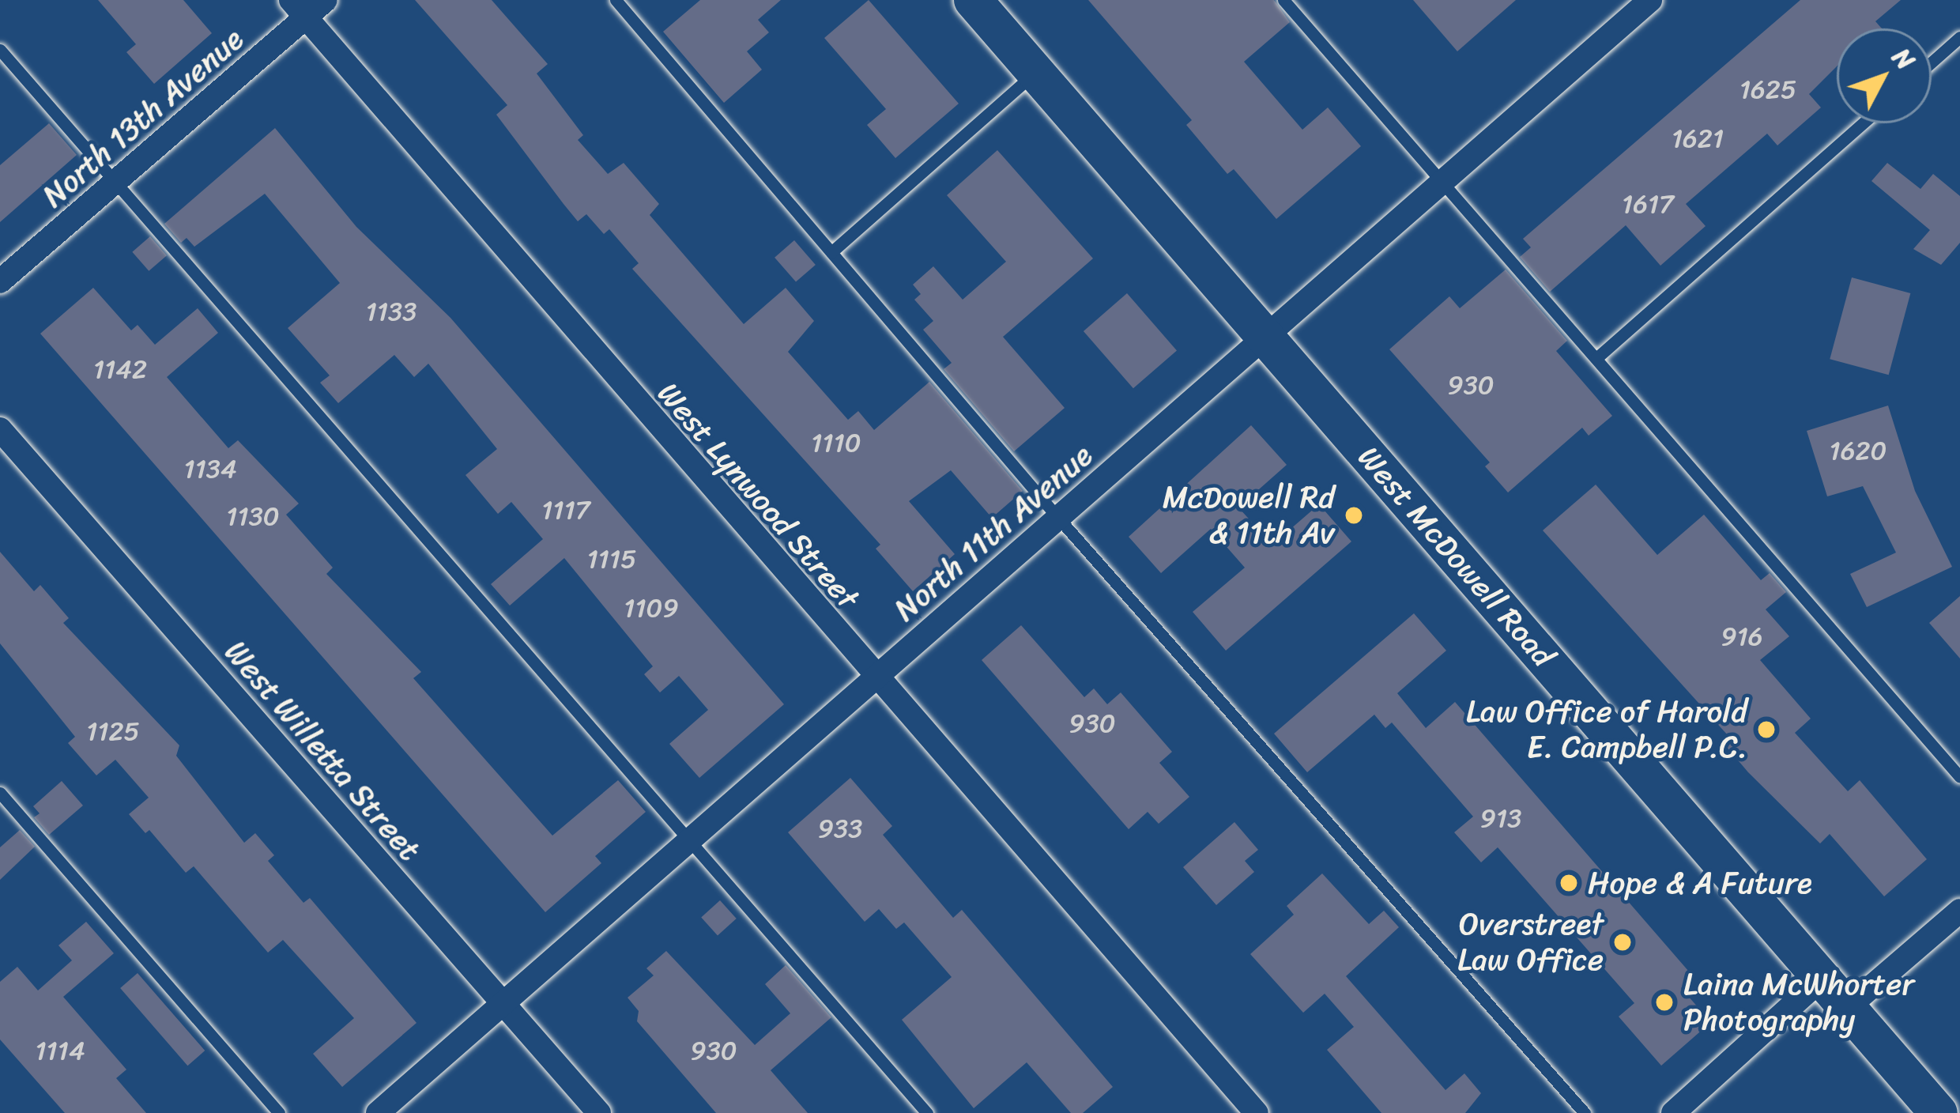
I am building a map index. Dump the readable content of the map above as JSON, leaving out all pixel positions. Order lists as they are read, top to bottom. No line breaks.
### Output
{"streets":{"main road":["West McDowell Road"],"street":["North 13th Avenue","West Lynwood Street","North 11th Avenue","West Willetta Street"]},"crossings":[["North 13th Avenue","West Lynwood Street"],["West Lynwood Street","North 11th Avenue"],["North 11th Avenue","West McDowell Road"],["North 11th Avenue","West Willetta Street"]],"places":["McDowell Rd & 11th Av","Law Office of Harold E. Campbell P.C.","Hope & A Future","Overstreet Law Office","Laina McWhorter Photography"],"house_numbers":["1625","1621","1617","1133","1142","930","1110","1620","1134","1117","1130","1115","1109","916","930","1125","913","933","1114","930"],"north":"top right"}
